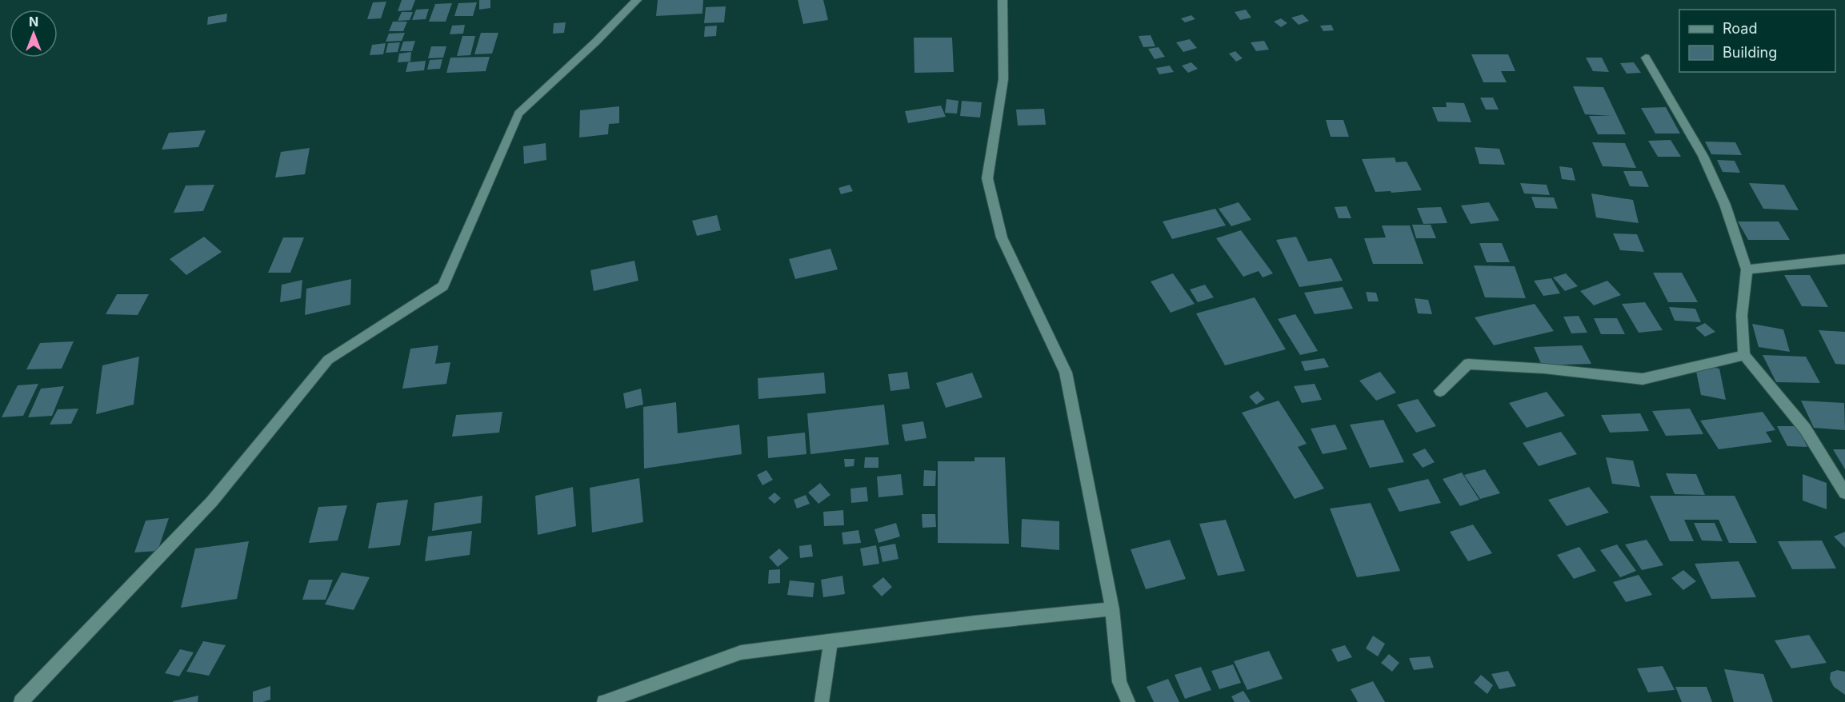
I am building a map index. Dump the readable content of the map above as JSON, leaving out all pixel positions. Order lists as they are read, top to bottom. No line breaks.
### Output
{"legend":["Road","Building"],"north":"top"}
